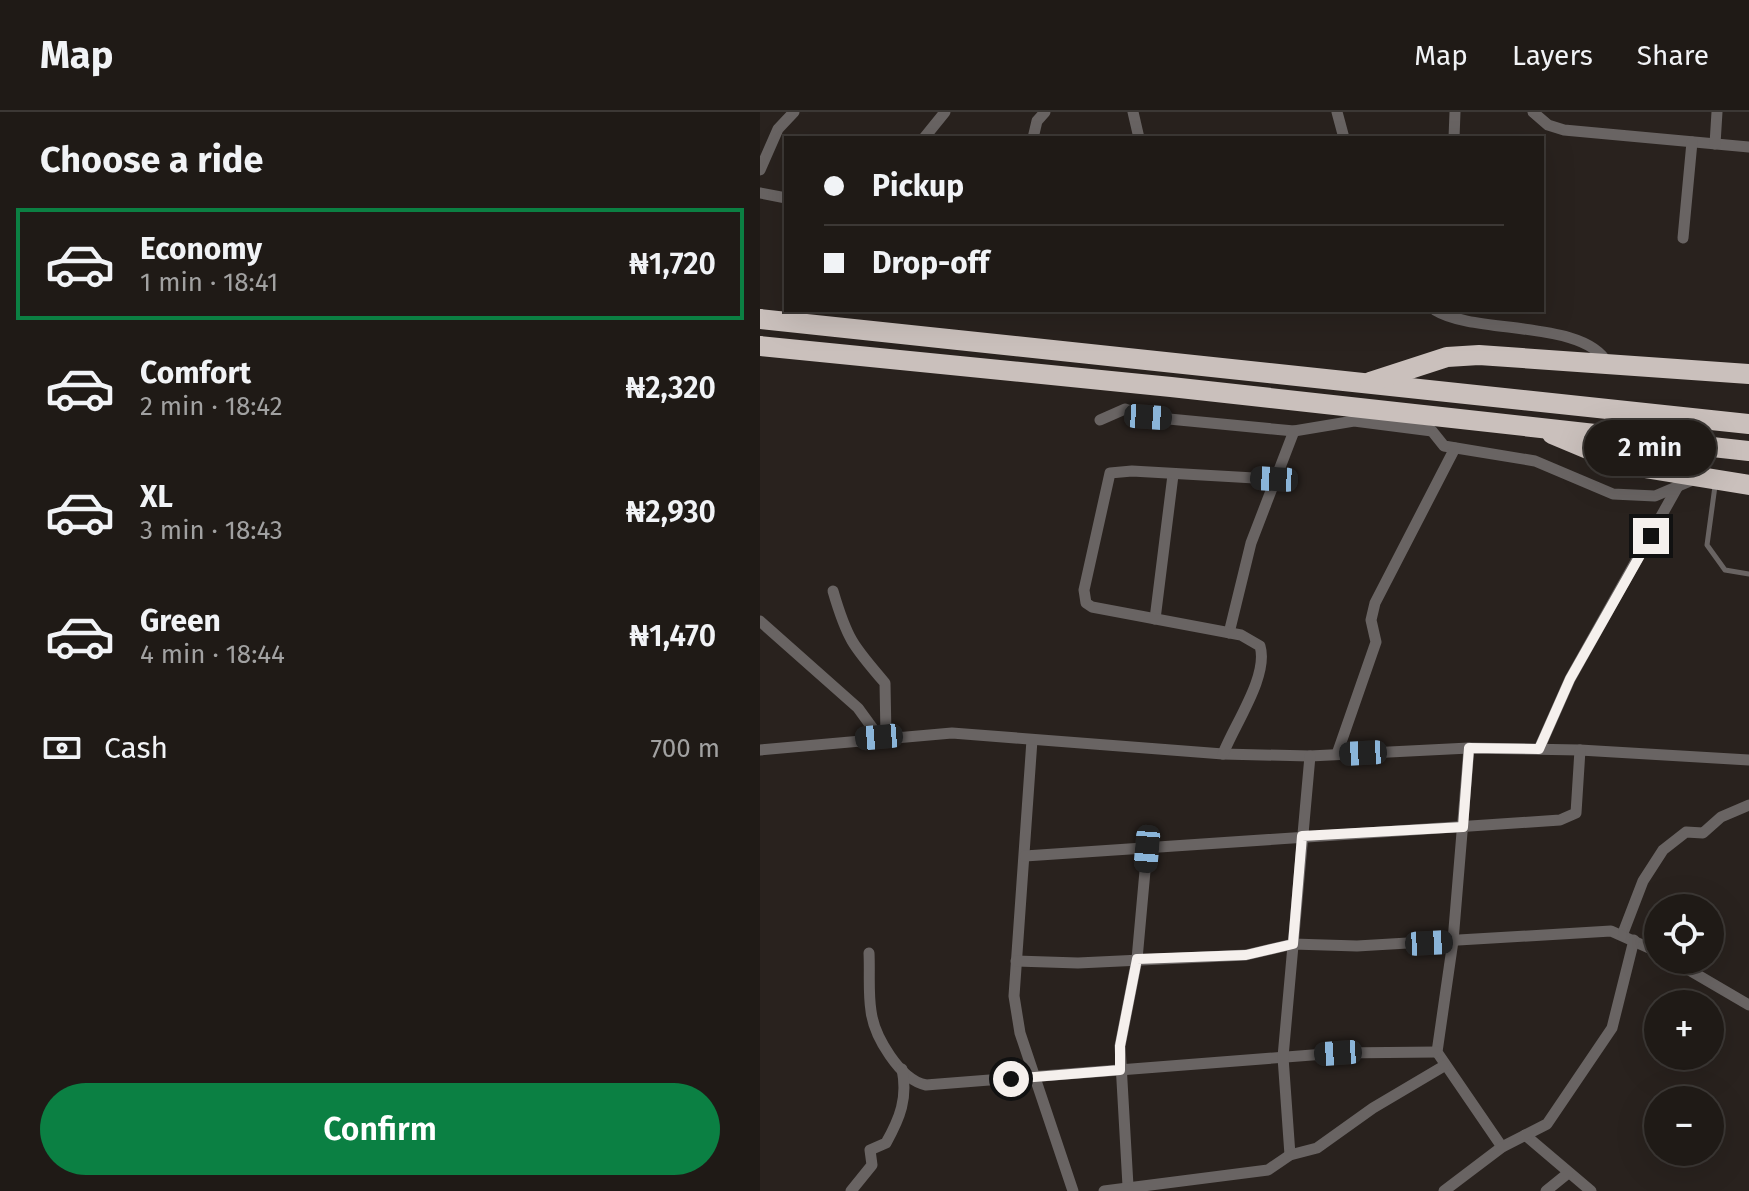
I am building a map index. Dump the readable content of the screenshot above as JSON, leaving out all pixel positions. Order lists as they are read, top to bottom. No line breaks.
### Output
{"page":{"header":"Map","nav":["Map","Layers","Share"],"heading":"Choose a ride","banner":["Pickup","Drop-off"],"list":[{"name":"Economy","note":"1 min · 18:41","value":"₦1,720"},{"name":"Comfort","note":"2 min · 18:42","value":"₦2,320"},{"name":"XL","note":"3 min · 18:43","value":"₦2,930"},{"name":"Green","note":"4 min · 18:44","value":"₦1,470"}],"bubble":"2 min","pay":["Cash","700 m"],"map_buttons":["+","−"],"buttons":"Confirm"}}
